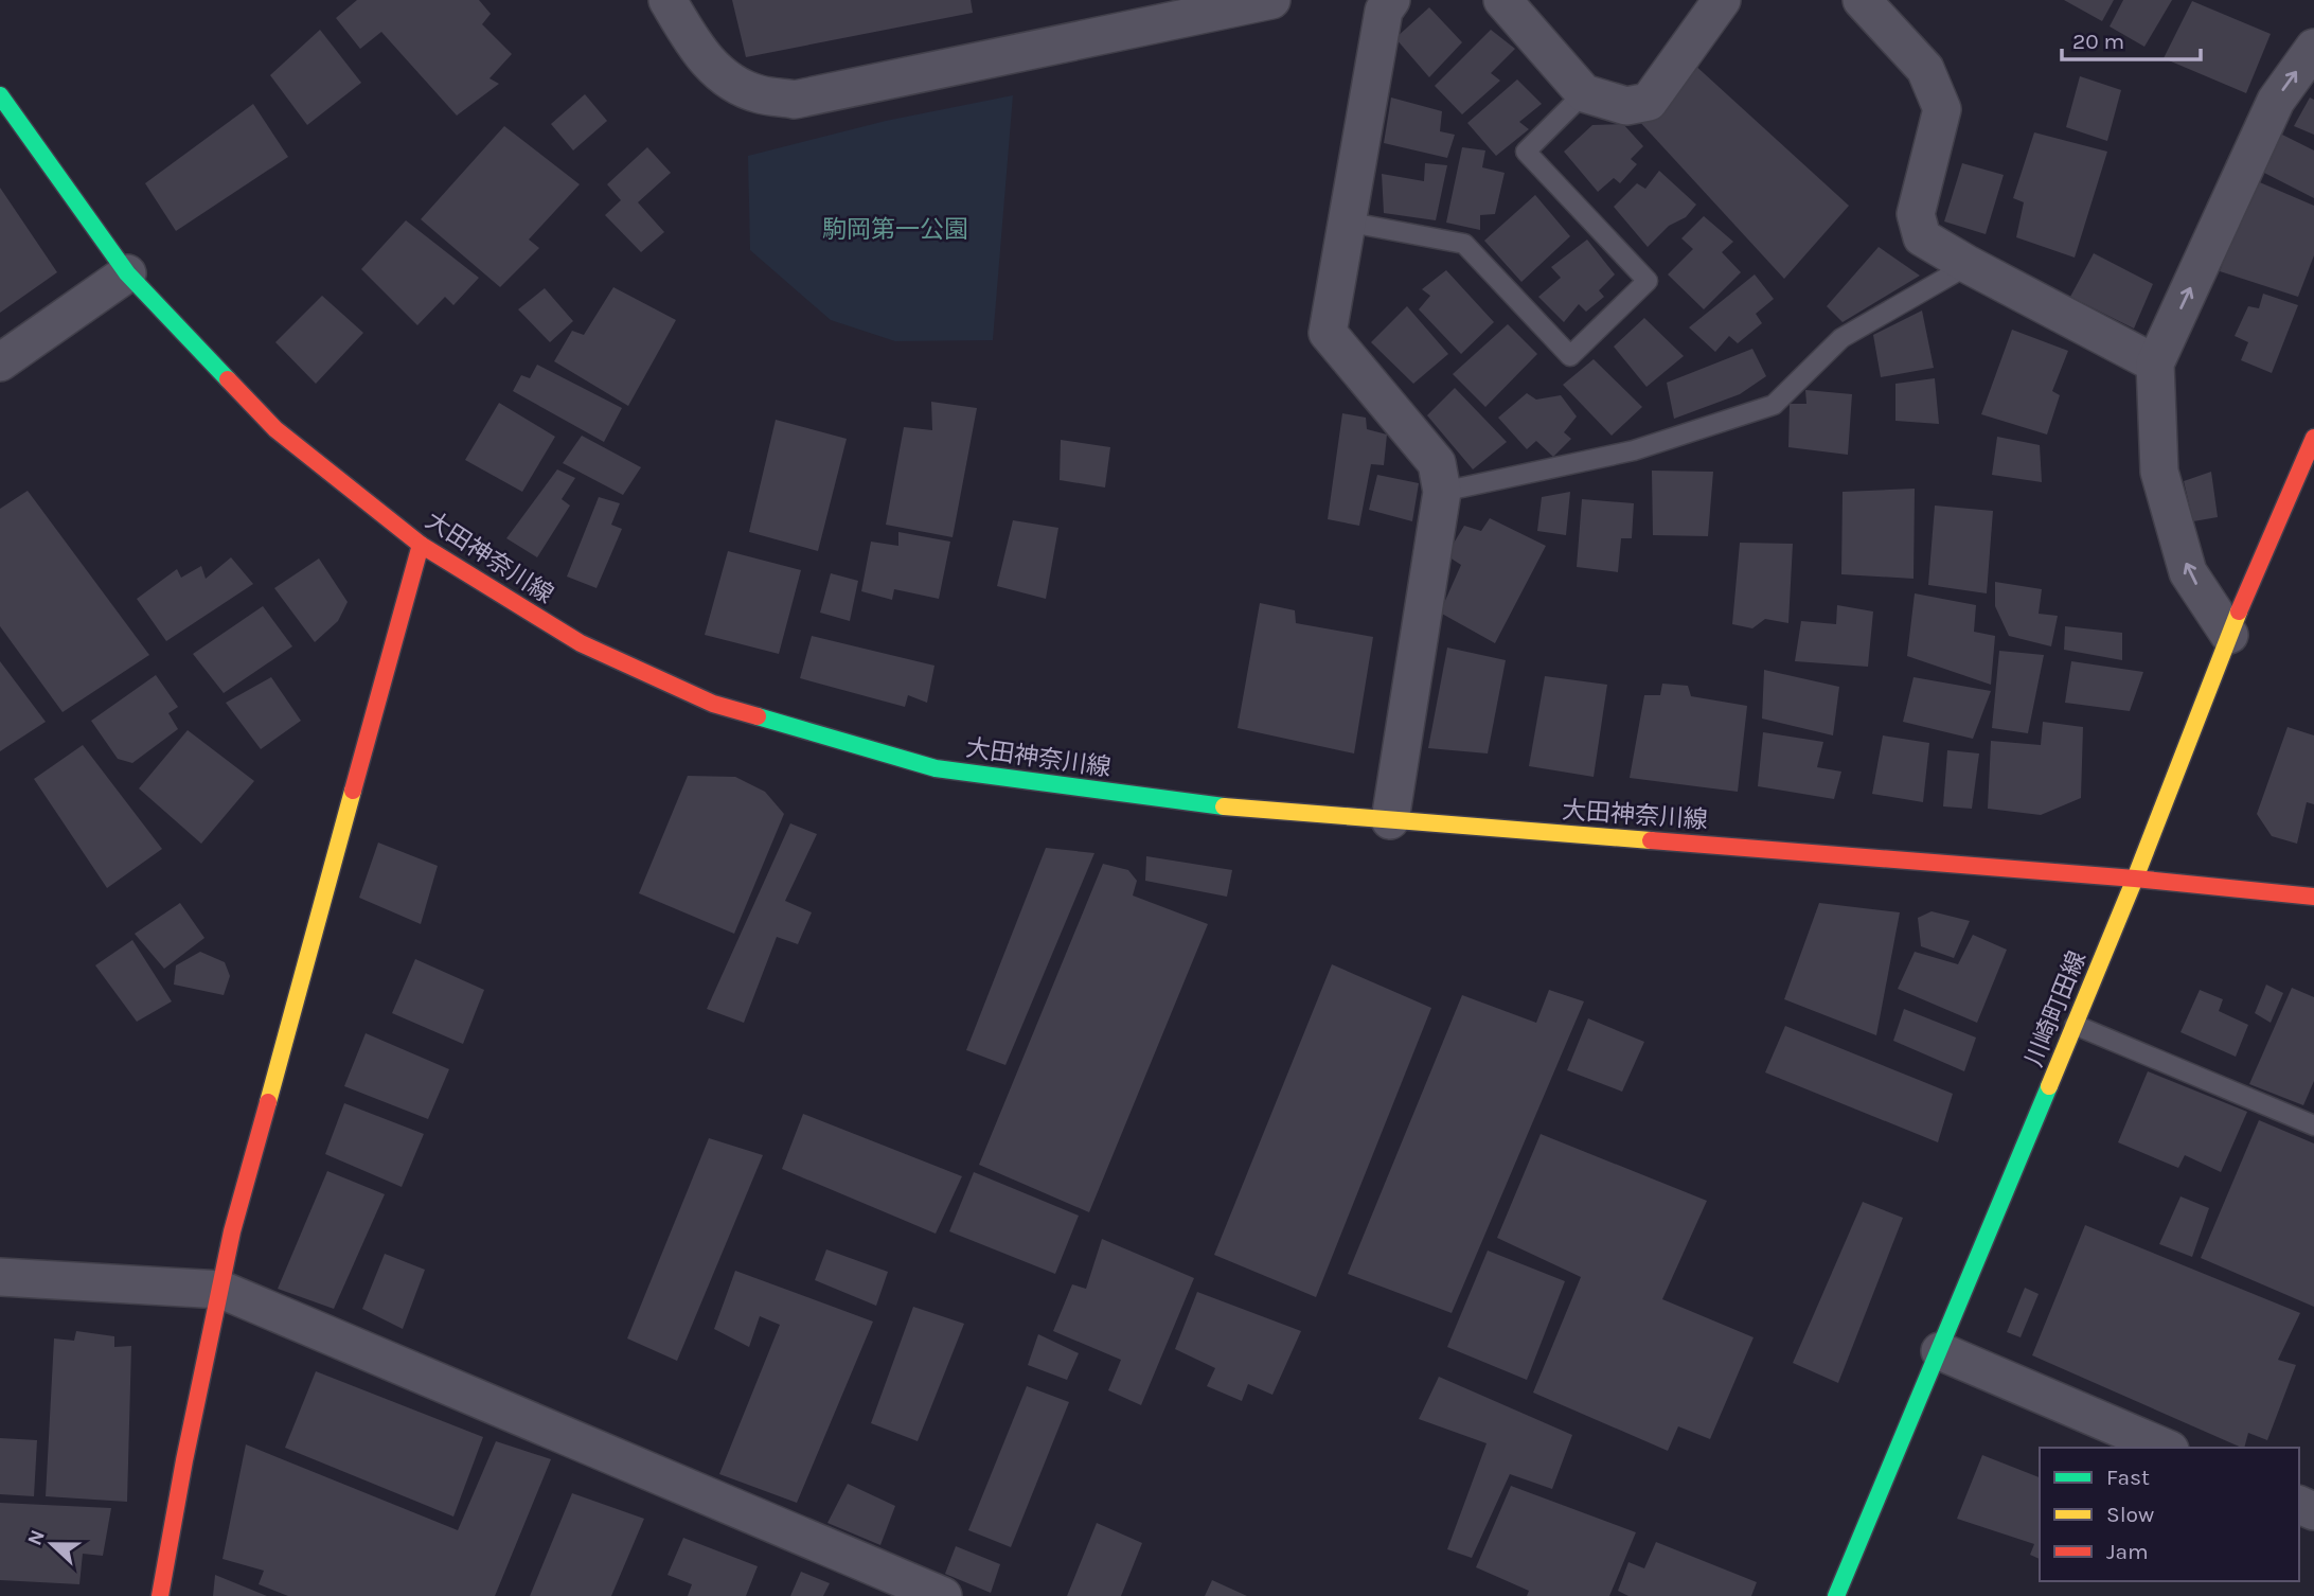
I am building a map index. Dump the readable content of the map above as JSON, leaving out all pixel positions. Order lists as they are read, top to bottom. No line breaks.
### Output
{"streets":{"main road":["大田神奈川線","川崎町田線"]},"crossings":[["大田神奈川線","川崎町田線"]],"parks":["駒岡第一公園"],"legend":["Fast","Slow","Jam"],"scale_bar":"20 m","north":"left"}
